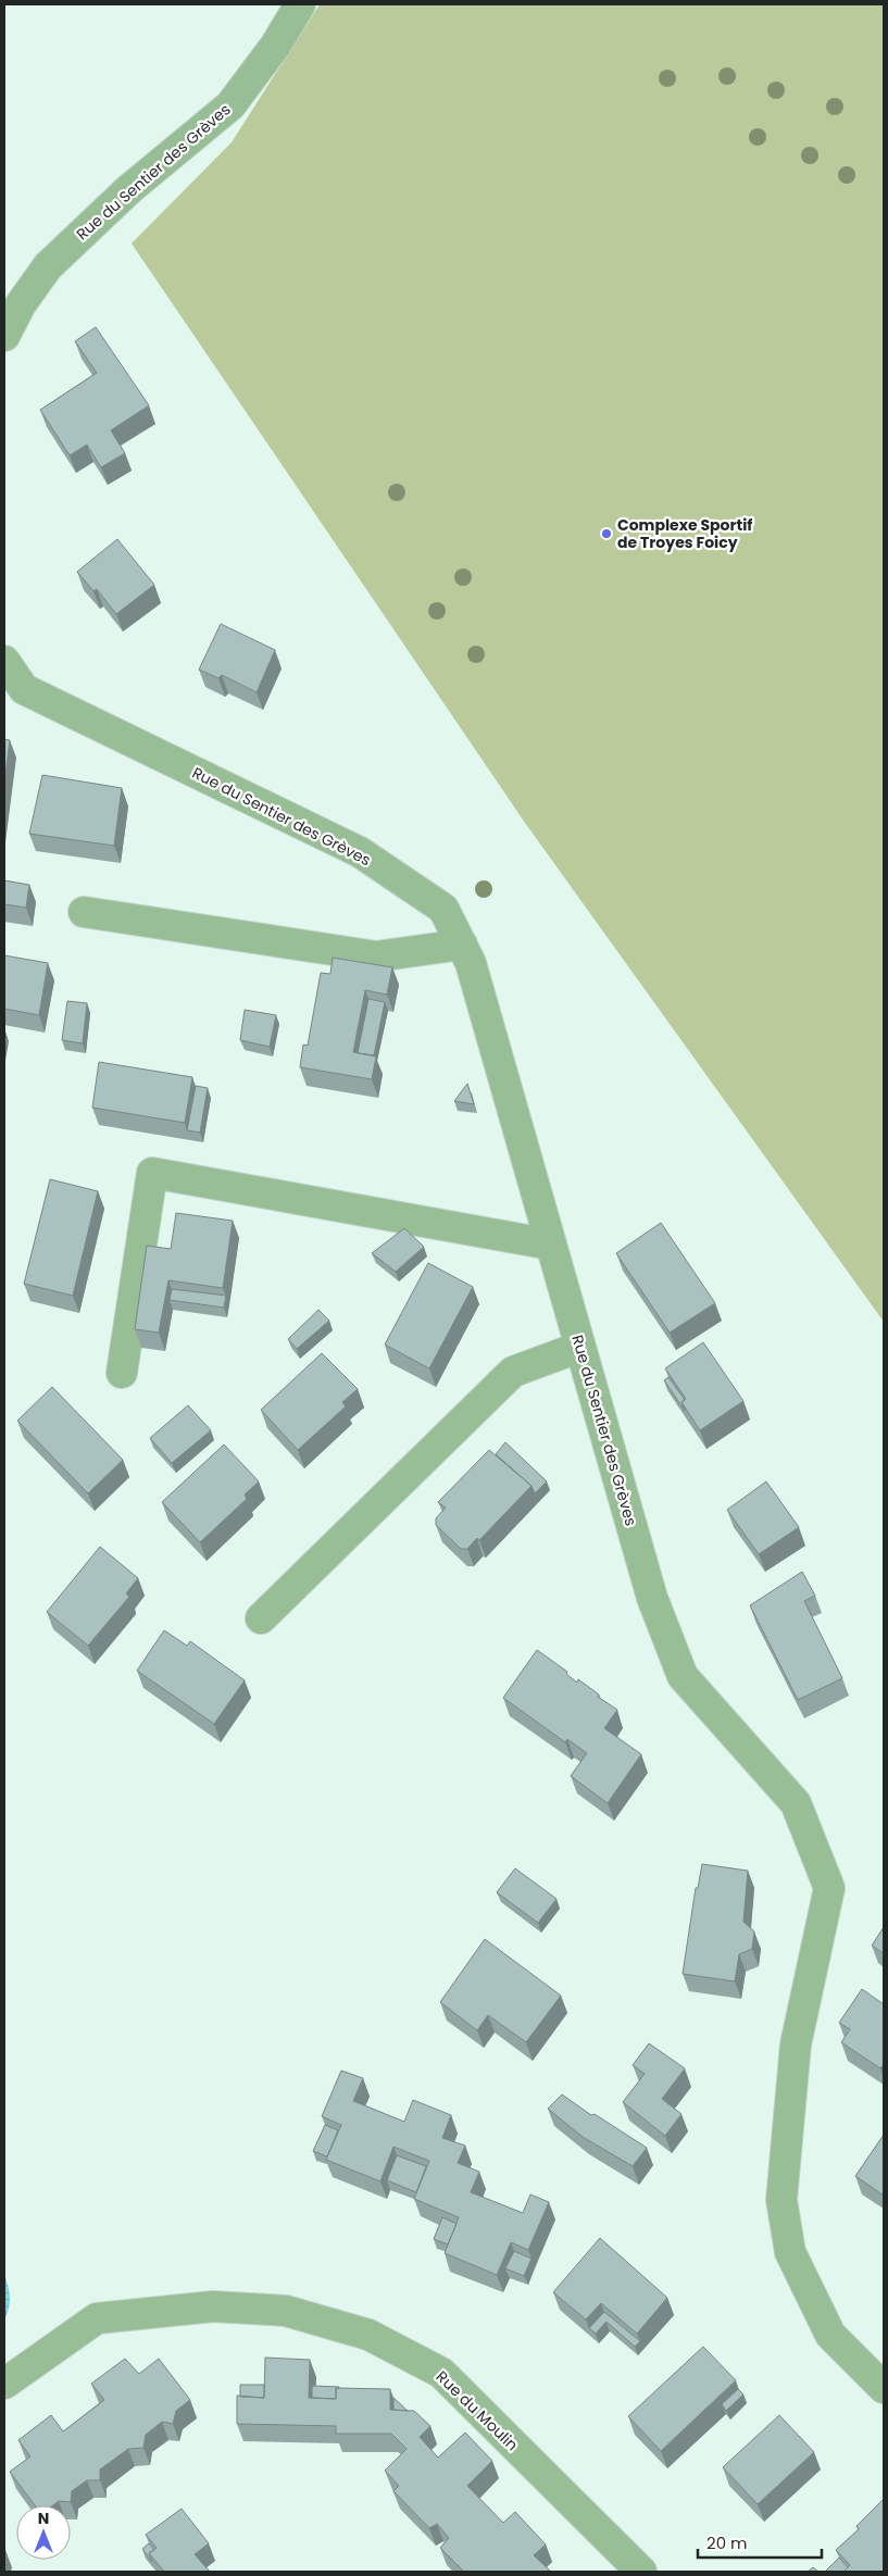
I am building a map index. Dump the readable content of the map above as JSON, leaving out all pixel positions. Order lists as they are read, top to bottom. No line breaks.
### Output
{"streets":{"street":["Rue du Sentier des Grèves","Rue du Moulin"]},"places":["Complexe Sportif de Troyes Foicy"],"scale_bar":"20 m","north":"top"}
